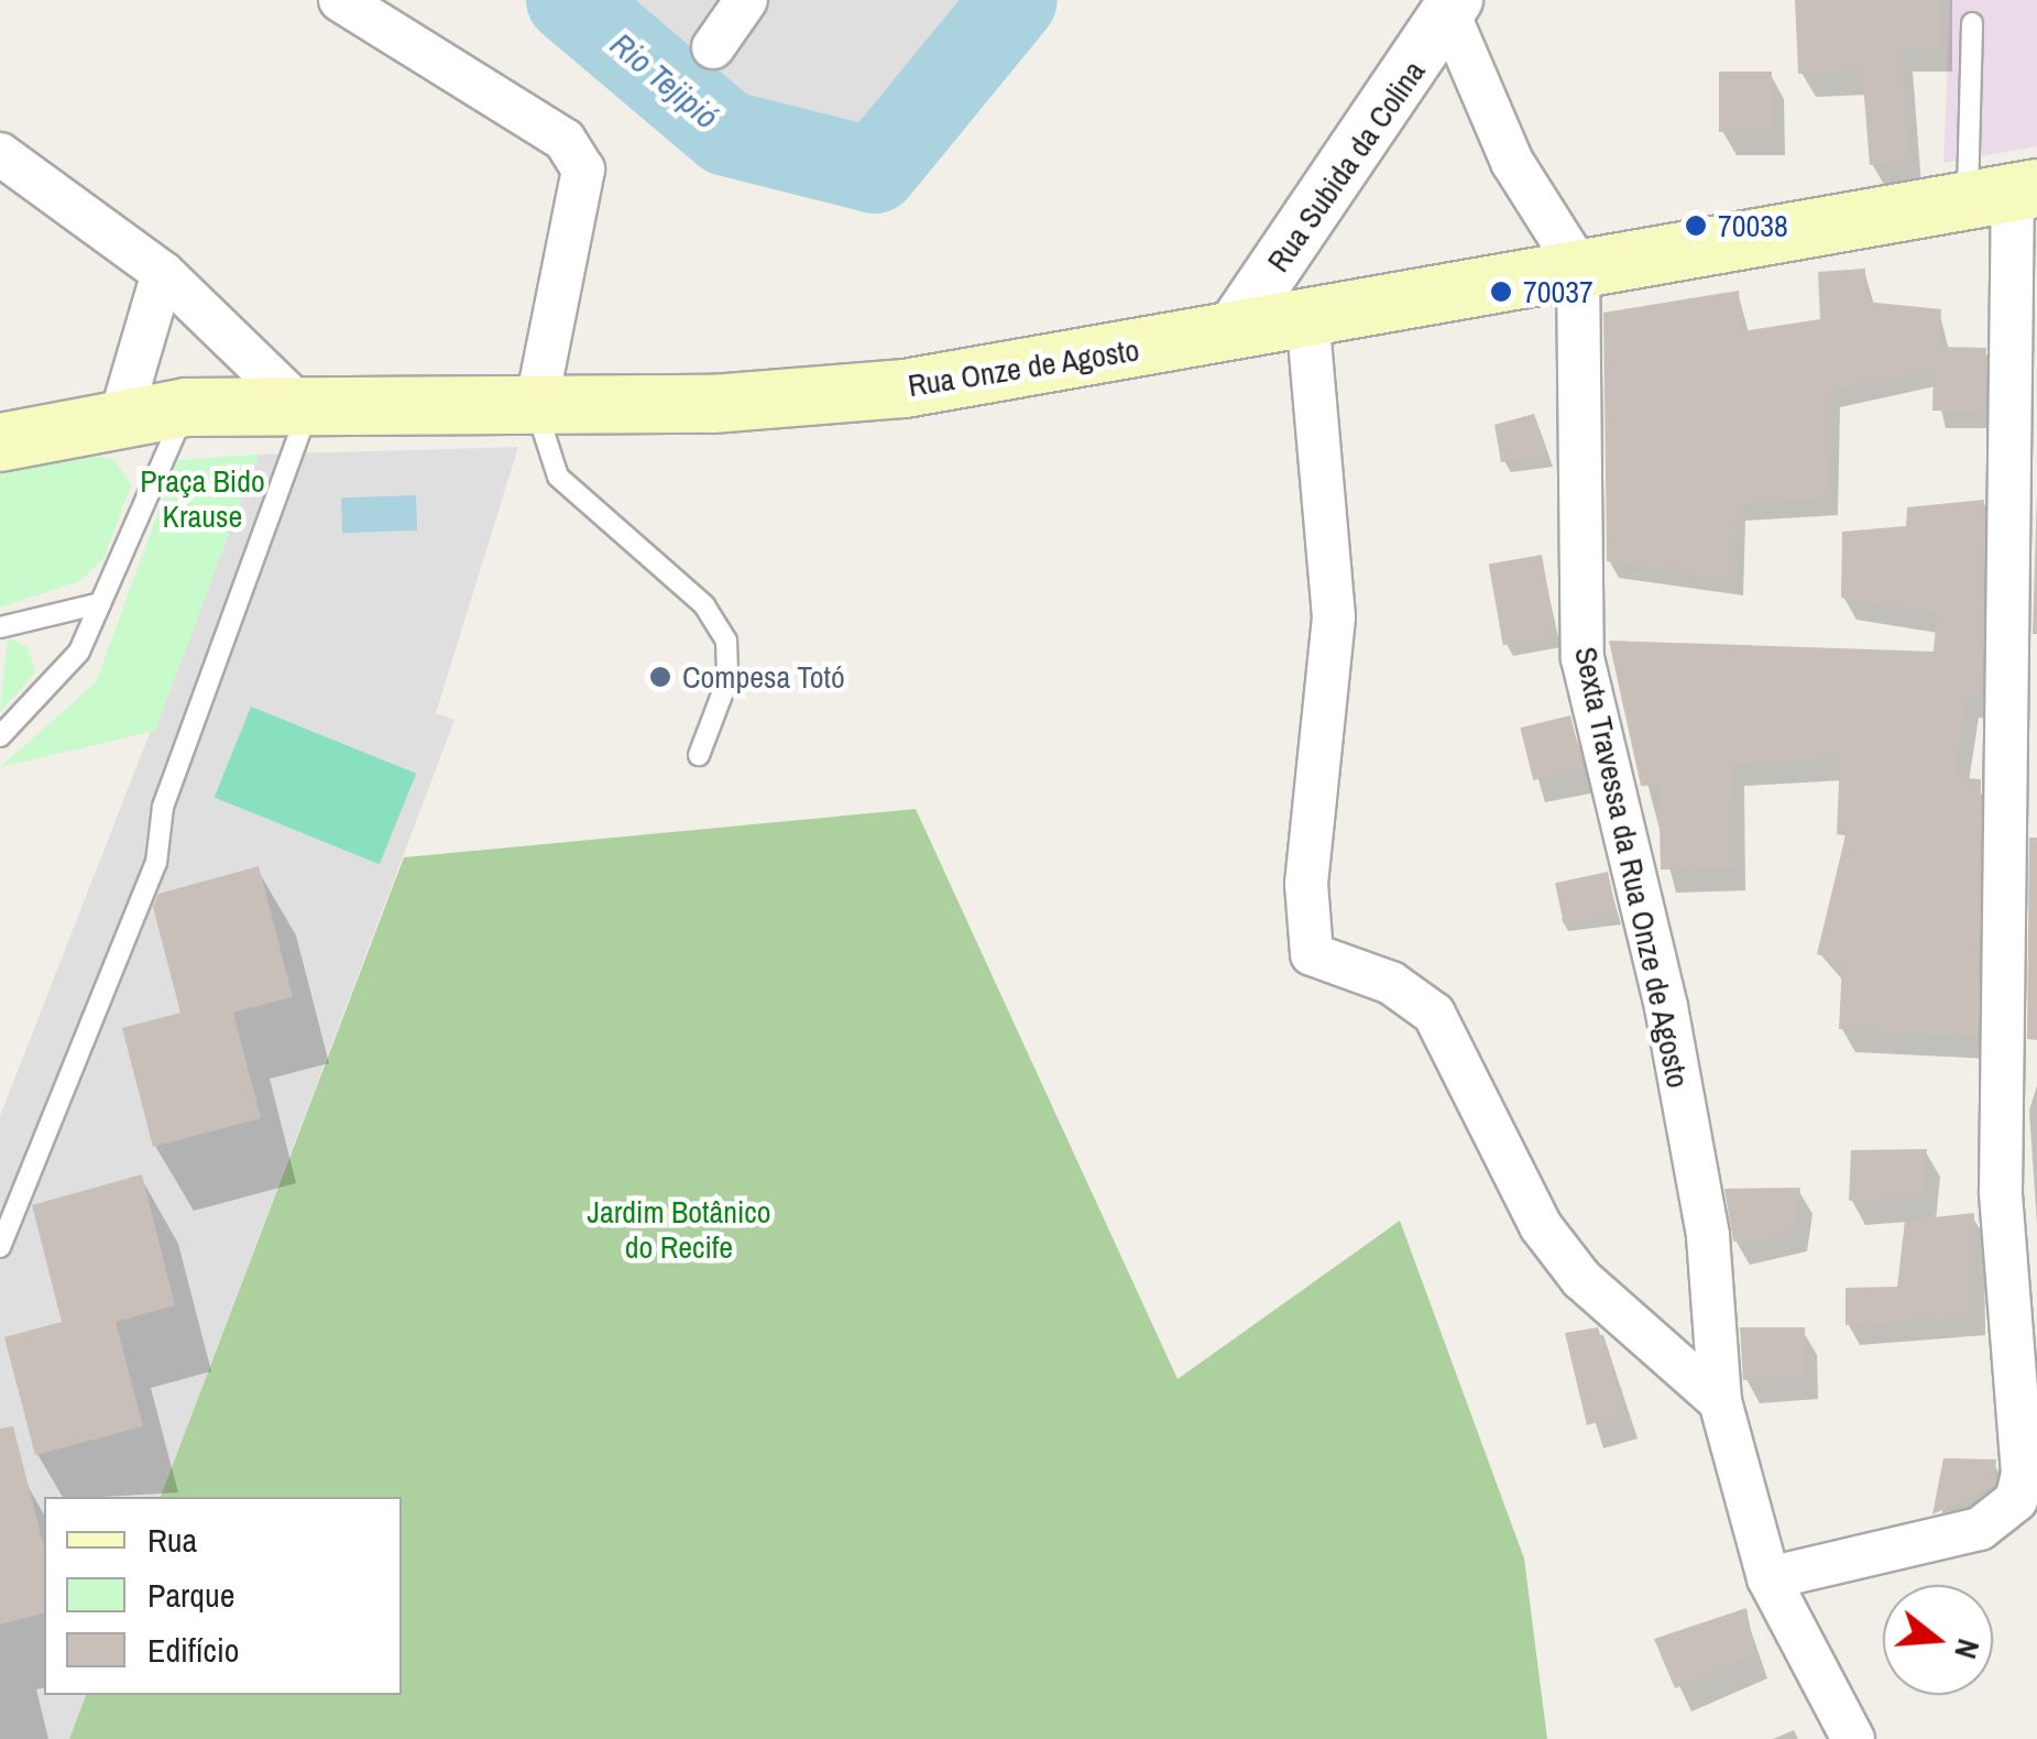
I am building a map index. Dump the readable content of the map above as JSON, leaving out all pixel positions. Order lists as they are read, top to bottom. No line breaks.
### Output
{"streets":{"main road":["Rua Onze de Agosto"],"street":["Rua Subida da Colina","Sexta Travessa da Rua Onze de Agosto"]},"crossings":[["Rua Subida da Colina","Rua Onze de Agosto"],["Rua Onze de Agosto","Sexta Travessa da Rua Onze de Agosto"]],"water":["Rio Tejipió"],"parks":["Praça Bido Krause","Jardim Botânico do Recife"],"places":["70038","70037","Compesa Totó"],"legend":["Rua","Parque","Edifício"],"north":"right"}
